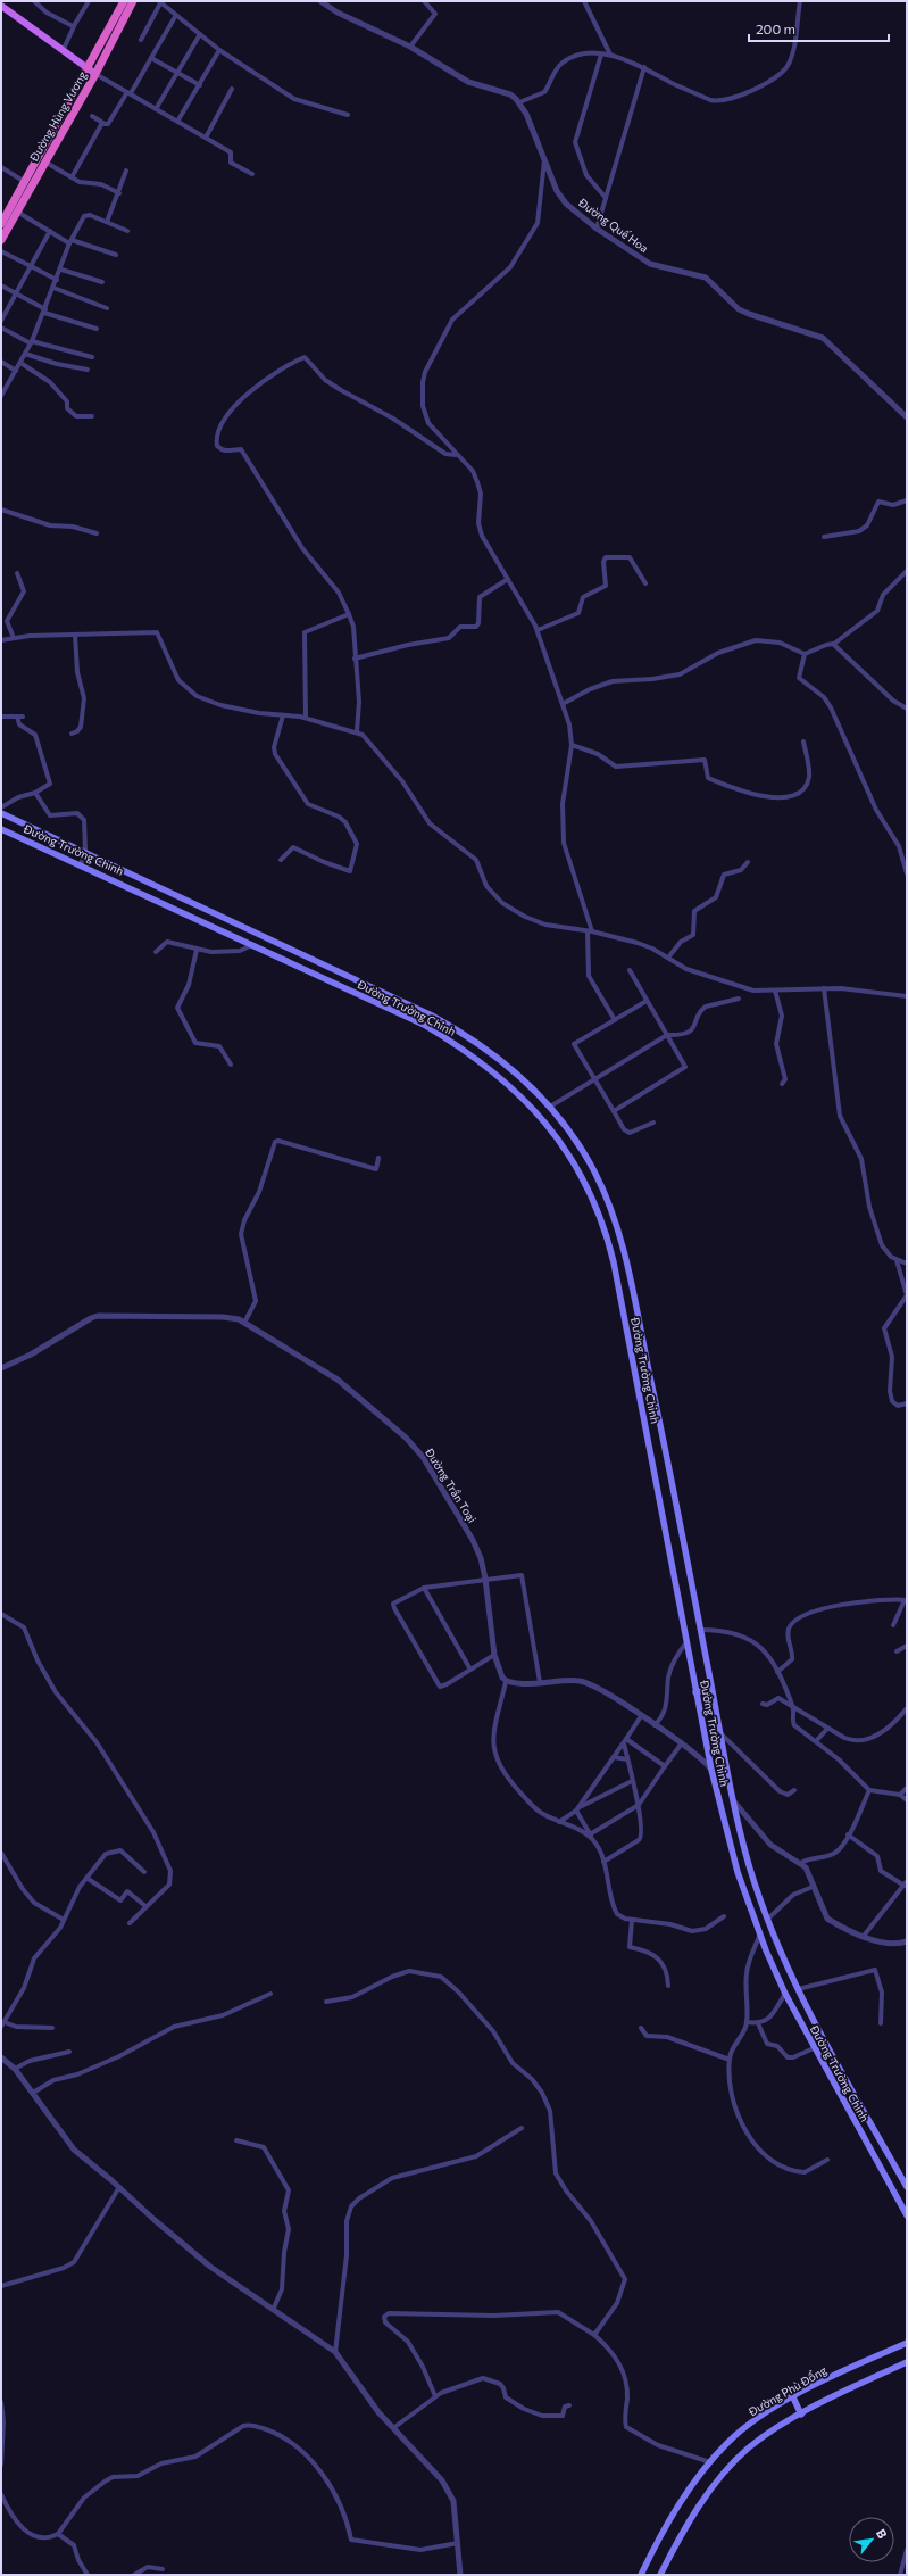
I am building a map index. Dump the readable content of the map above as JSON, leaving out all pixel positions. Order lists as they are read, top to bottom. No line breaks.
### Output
{"streets":{"highway":["Đường Hùng Vương"],"main road":["Đường Trường Chinh","Đường Phù Đổng"],"street":["Đường Quế Hoa","Đường Trần Toại"]},"scale_bar":"200 m","north":"top right"}
